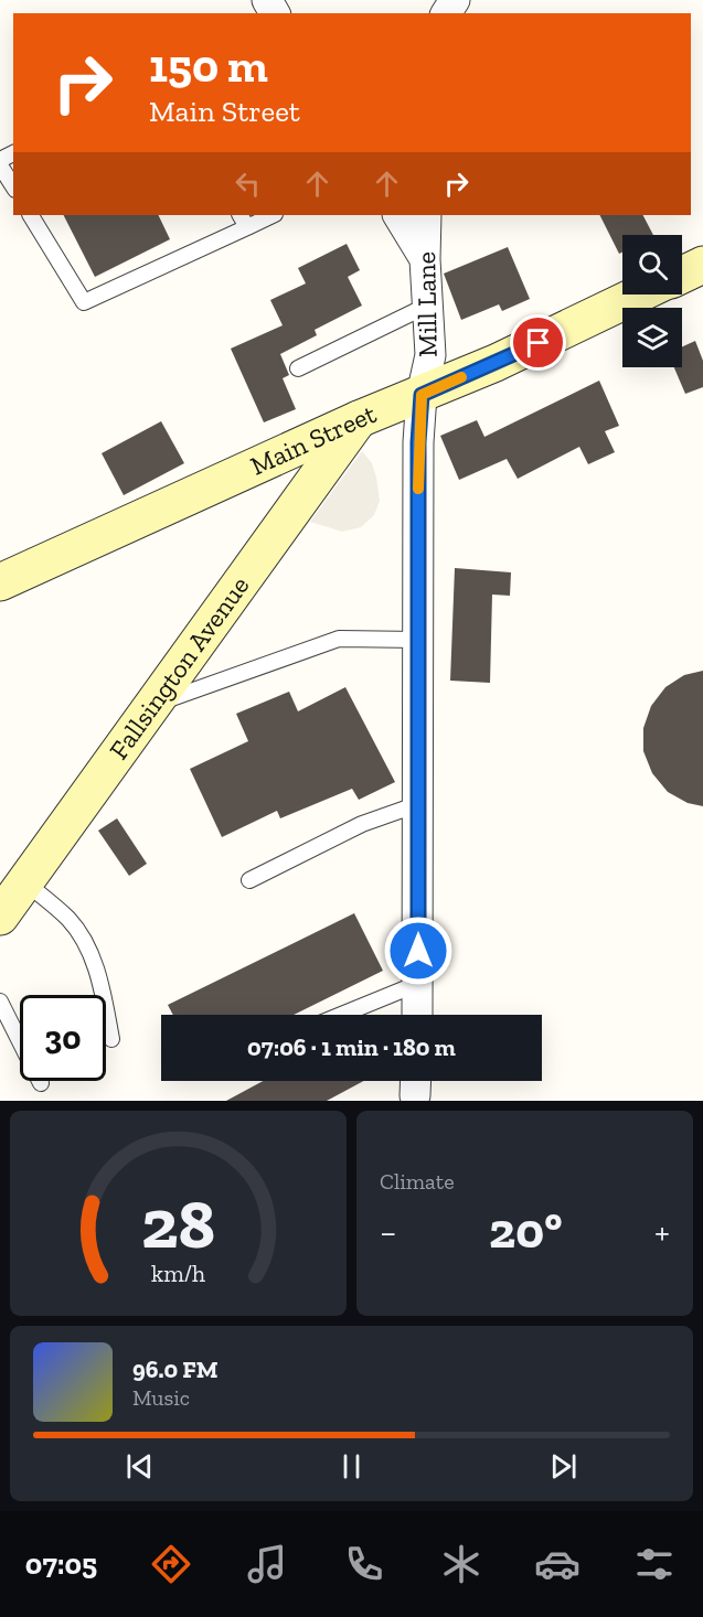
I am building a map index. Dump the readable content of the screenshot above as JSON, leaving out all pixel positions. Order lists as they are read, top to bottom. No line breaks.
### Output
{"streets":{"main road":["Main Street","Fallsington Avenue"],"street":["Mill Lane"]},"crossings":[["Mill Lane","Main Street"],["Main Street","Fallsington Avenue"]],"page":{"turn":["150 m","Main Street"],"limit":"30","trip":"07:06 · 1 min · 180 m","tile":"Climate","heat":["−","20°","+"],"song":["96.0 FM","Music"],"tabs":"07:05","gauge":["28","km/h"]}}
